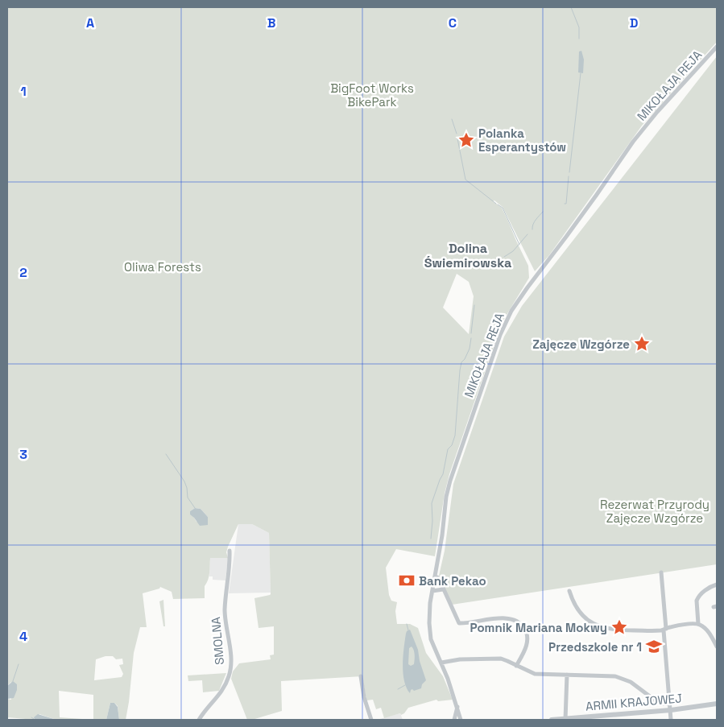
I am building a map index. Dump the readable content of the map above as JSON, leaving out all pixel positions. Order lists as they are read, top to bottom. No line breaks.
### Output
{"streets":{"street":["MIKOŁAJA REJA","SMOLNA","ARMII KRAJOWEJ"]},"districts":["Dolina Świemirowska"],"parks":["BigFoot Works BikePark","Oliwa Forests","Rezerwat Przyrody Zajęcze Wzgórze"],"places":{"place":["Polanka Esperantystów","Zajęcze Wzgórze","Pomnik Mariana Mokwy"],"bank":["Bank Pekao"],"school or university":["Przedszkole nr 1"]},"grid":{"columns":["A","B","C","D"],"rows":["1","2","3","4"]}}
